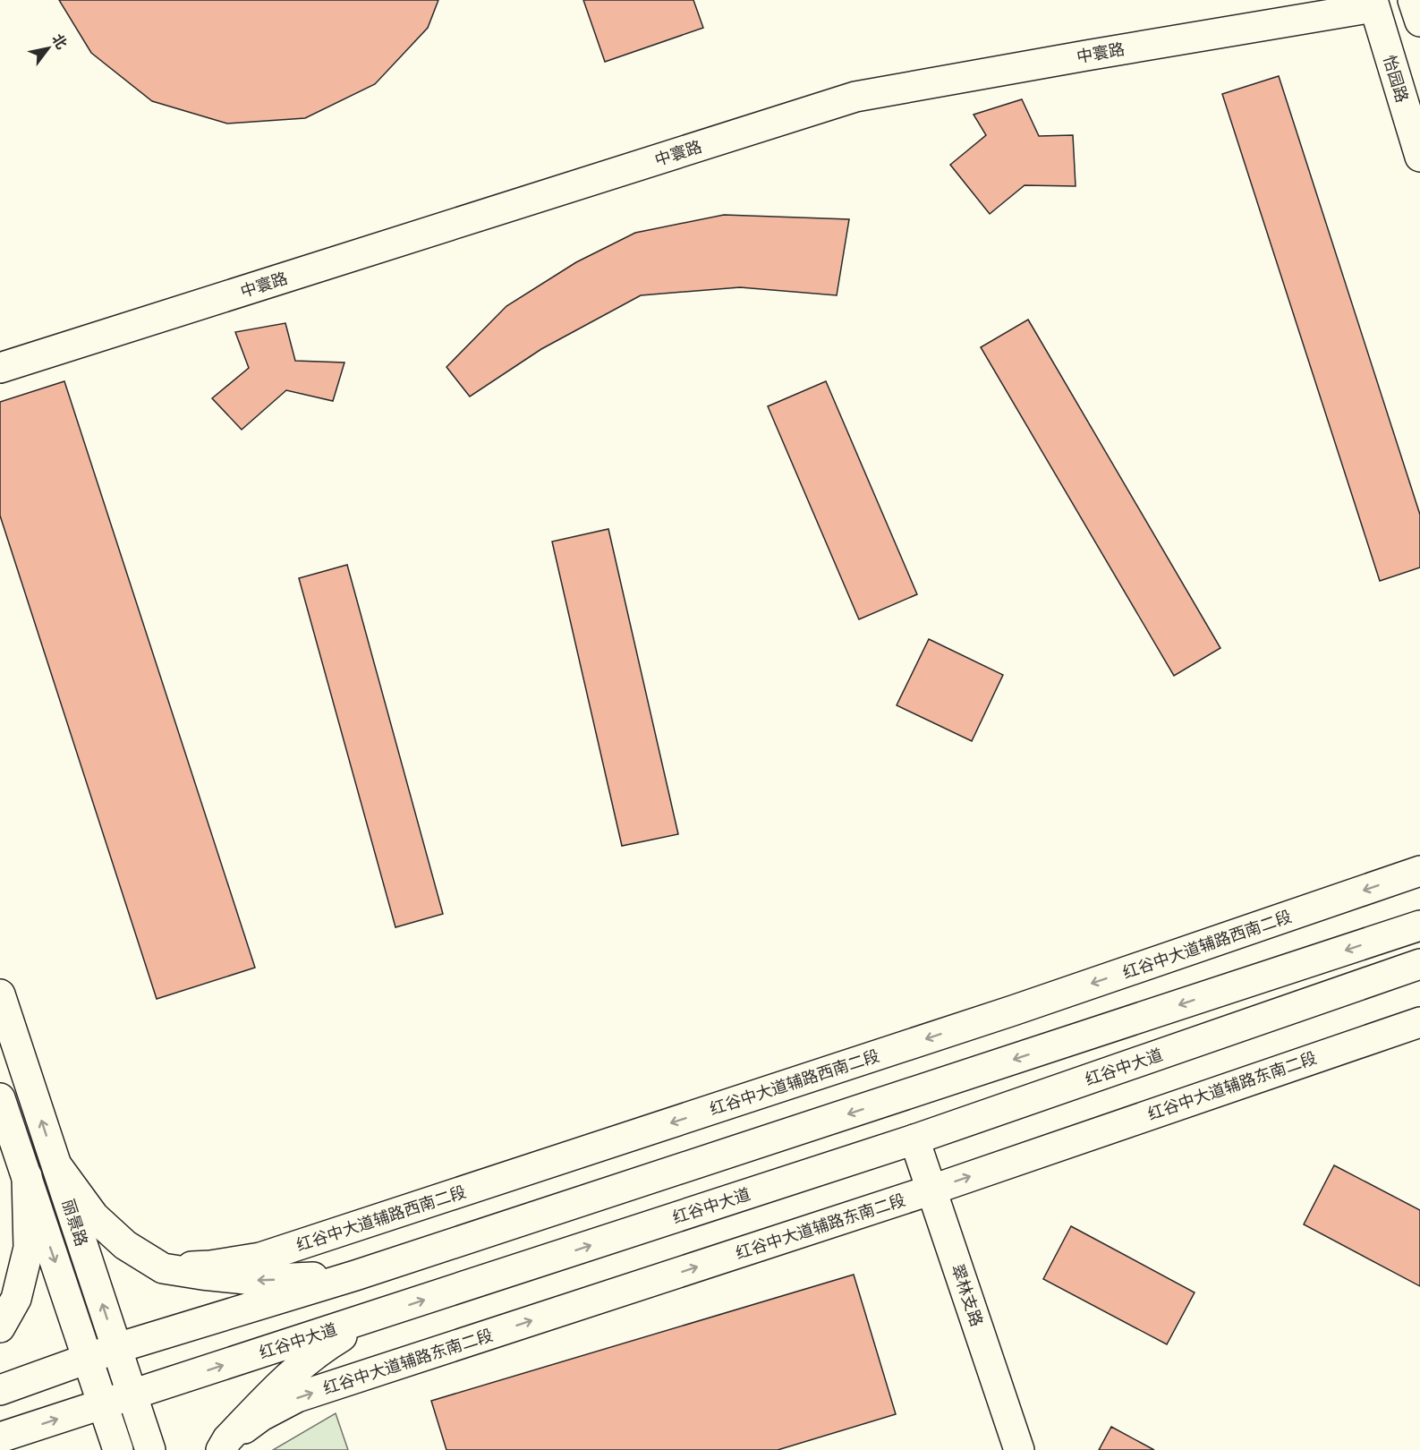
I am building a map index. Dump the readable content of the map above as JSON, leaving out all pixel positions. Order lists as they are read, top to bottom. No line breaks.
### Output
{"streets":{"street":["中寰路","怡园路","红谷中大道辅路西南二段","红谷中大道","红谷中大道辅路东南二段","丽景路","翠林支路"]},"crossings":[["中寰路","怡园路"],["红谷中大道","丽景路"],["红谷中大道","翠林支路"],["红谷中大道辅路东南二段","翠林支路"]],"north":"top right"}
